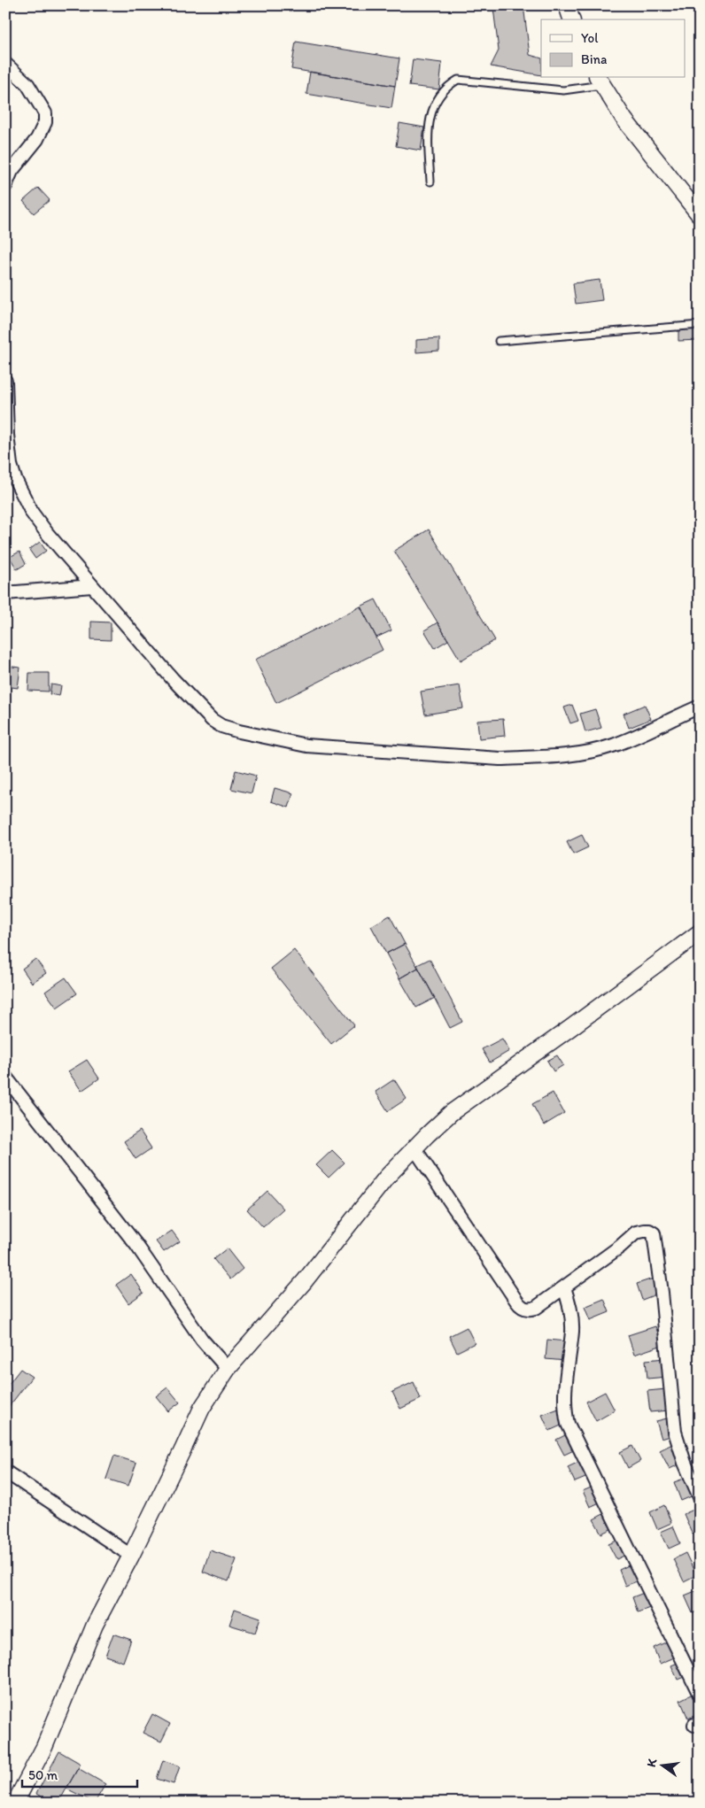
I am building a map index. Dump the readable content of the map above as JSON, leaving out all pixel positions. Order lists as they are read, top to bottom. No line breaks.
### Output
{"legend":["Yol","Bina"],"scale_bar":"50 m","north":"left"}
